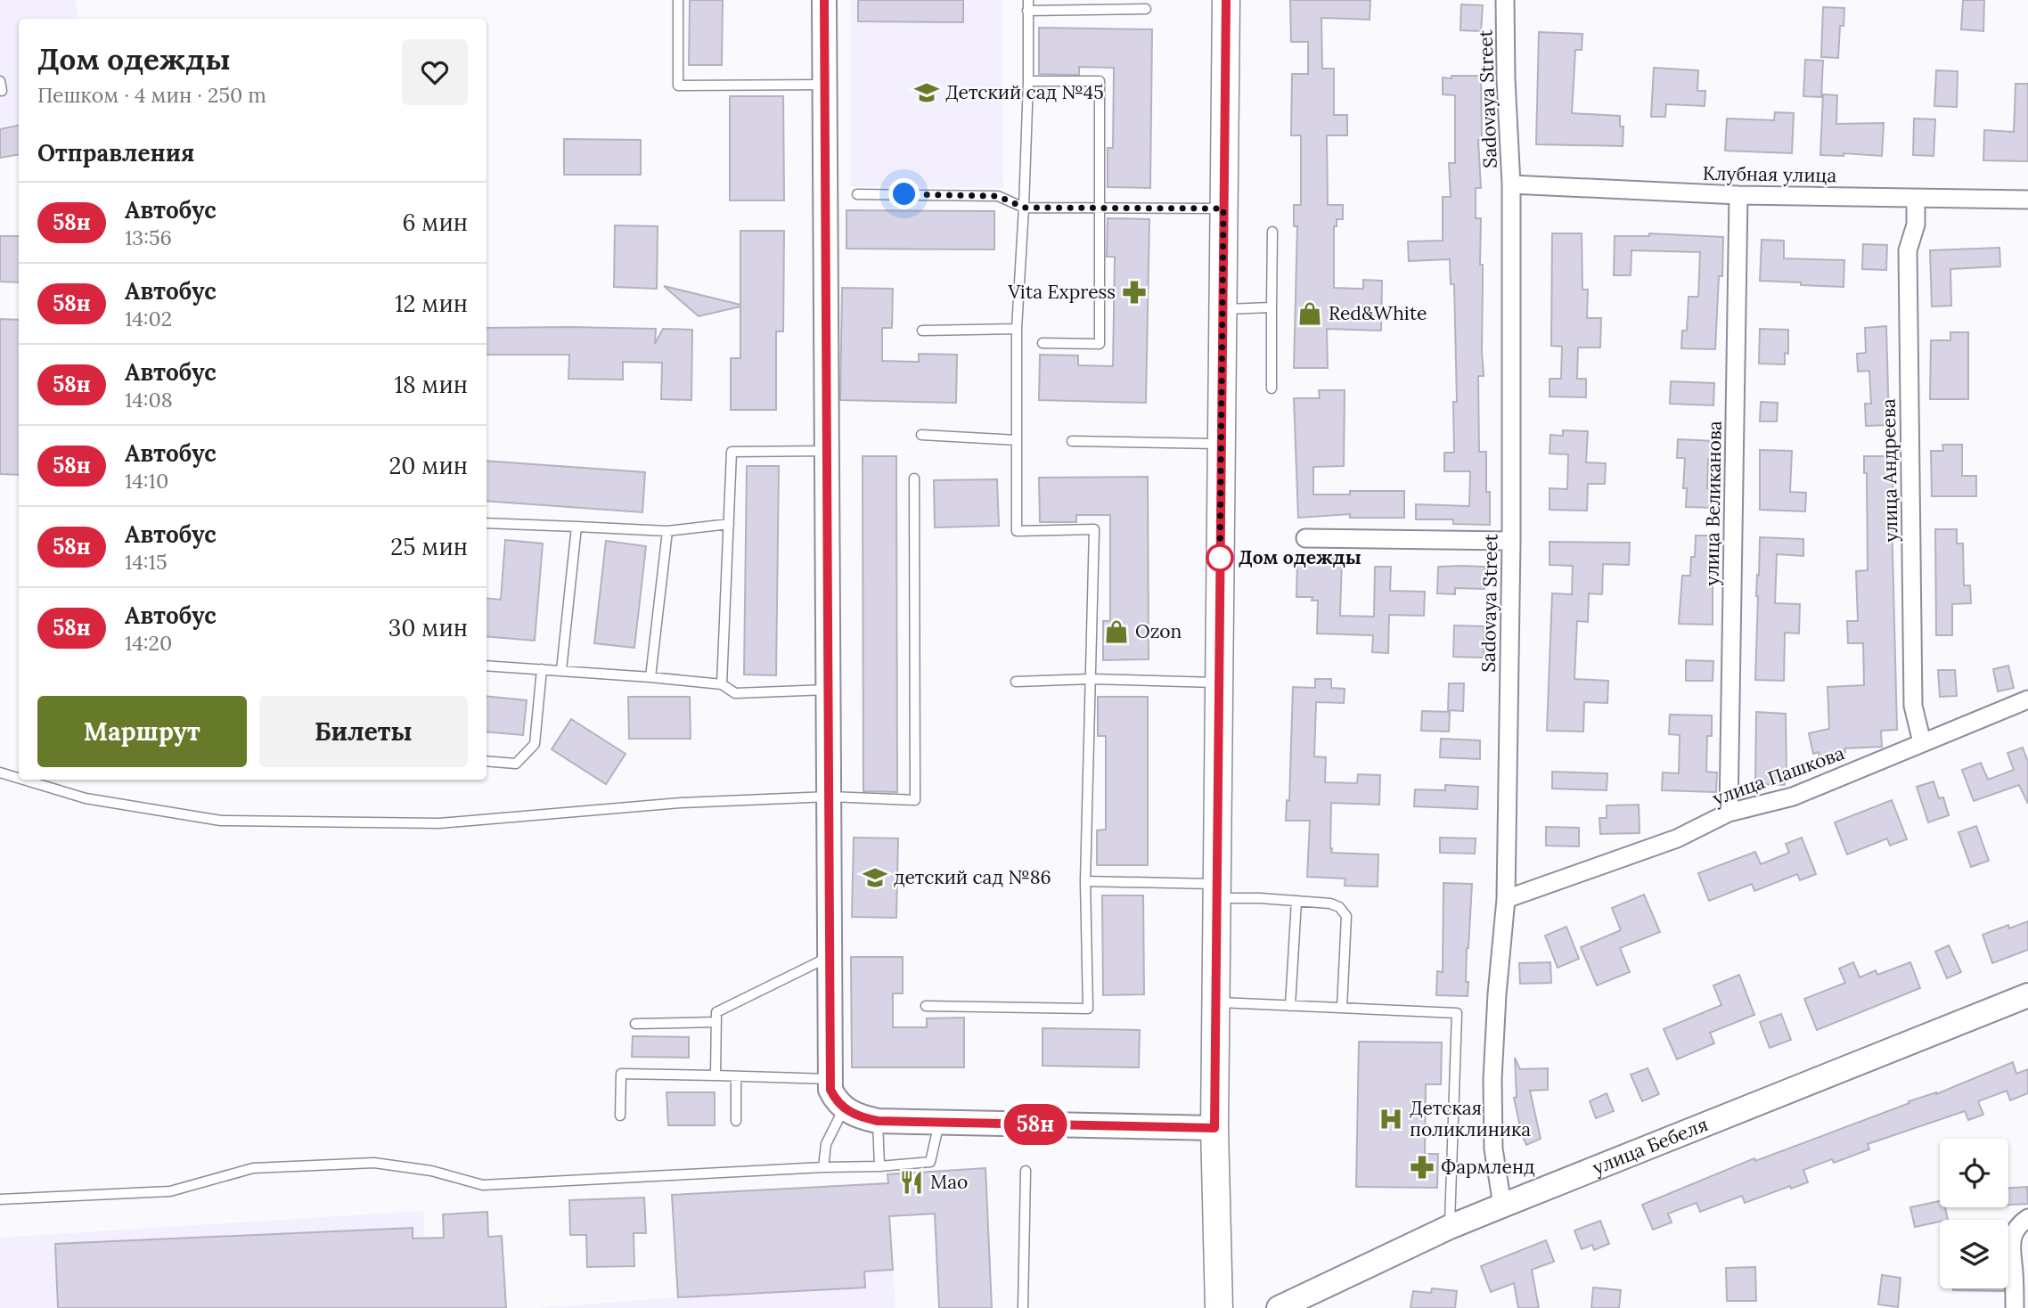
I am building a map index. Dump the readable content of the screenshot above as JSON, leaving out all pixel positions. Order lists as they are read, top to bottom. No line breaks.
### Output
{"streets":{"main road":["улица Бебеля"],"street":["Sadovaya Street","Клубная улица","улица Андреева","улица Великанова","улица Пашкова"]},"crossings":[["Sadovaya Street","Клубная улица"],["Sadovaya Street","улица Пашкова"],["Sadovaya Street","улица Бебеля"],["Клубная улица","улица Андреева"],["Клубная улица","улица Великанова"],["улица Андреева","улица Пашкова"],["улица Великанова","улица Пашкова"]],"places":{"school or university":["Детский сад №45","детский сад №86"],"pharmacy":["Vita Express","Фармленд"],"shop":["Red&White","Ozon"],"other":["Дом одежды"],"hospital":["Детская поликлиника"],"restaurant":["Мао"]},"lines":["bus line 58н"],"page":{"on_map":"58н","heading":[["Дом одежды","Пешком · 4 мин · 250 m"],"Отправления"],"list":[{"mark":"58н","name":"Автобус","note":"13:56","value":"6 мин"},{"mark":"58н","name":"Автобус","note":"14:02","value":"12 мин"},{"mark":"58н","name":"Автобус","note":"14:08","value":"18 мин"},{"mark":"58н","name":"Автобус","note":"14:10","value":"20 мин"},{"mark":"58н","name":"Автобус","note":"14:15","value":"25 мин"},{"mark":"58н","name":"Автобус","note":"14:20","value":"30 мин"}],"buttons":["Маршрут","Билеты"]}}
